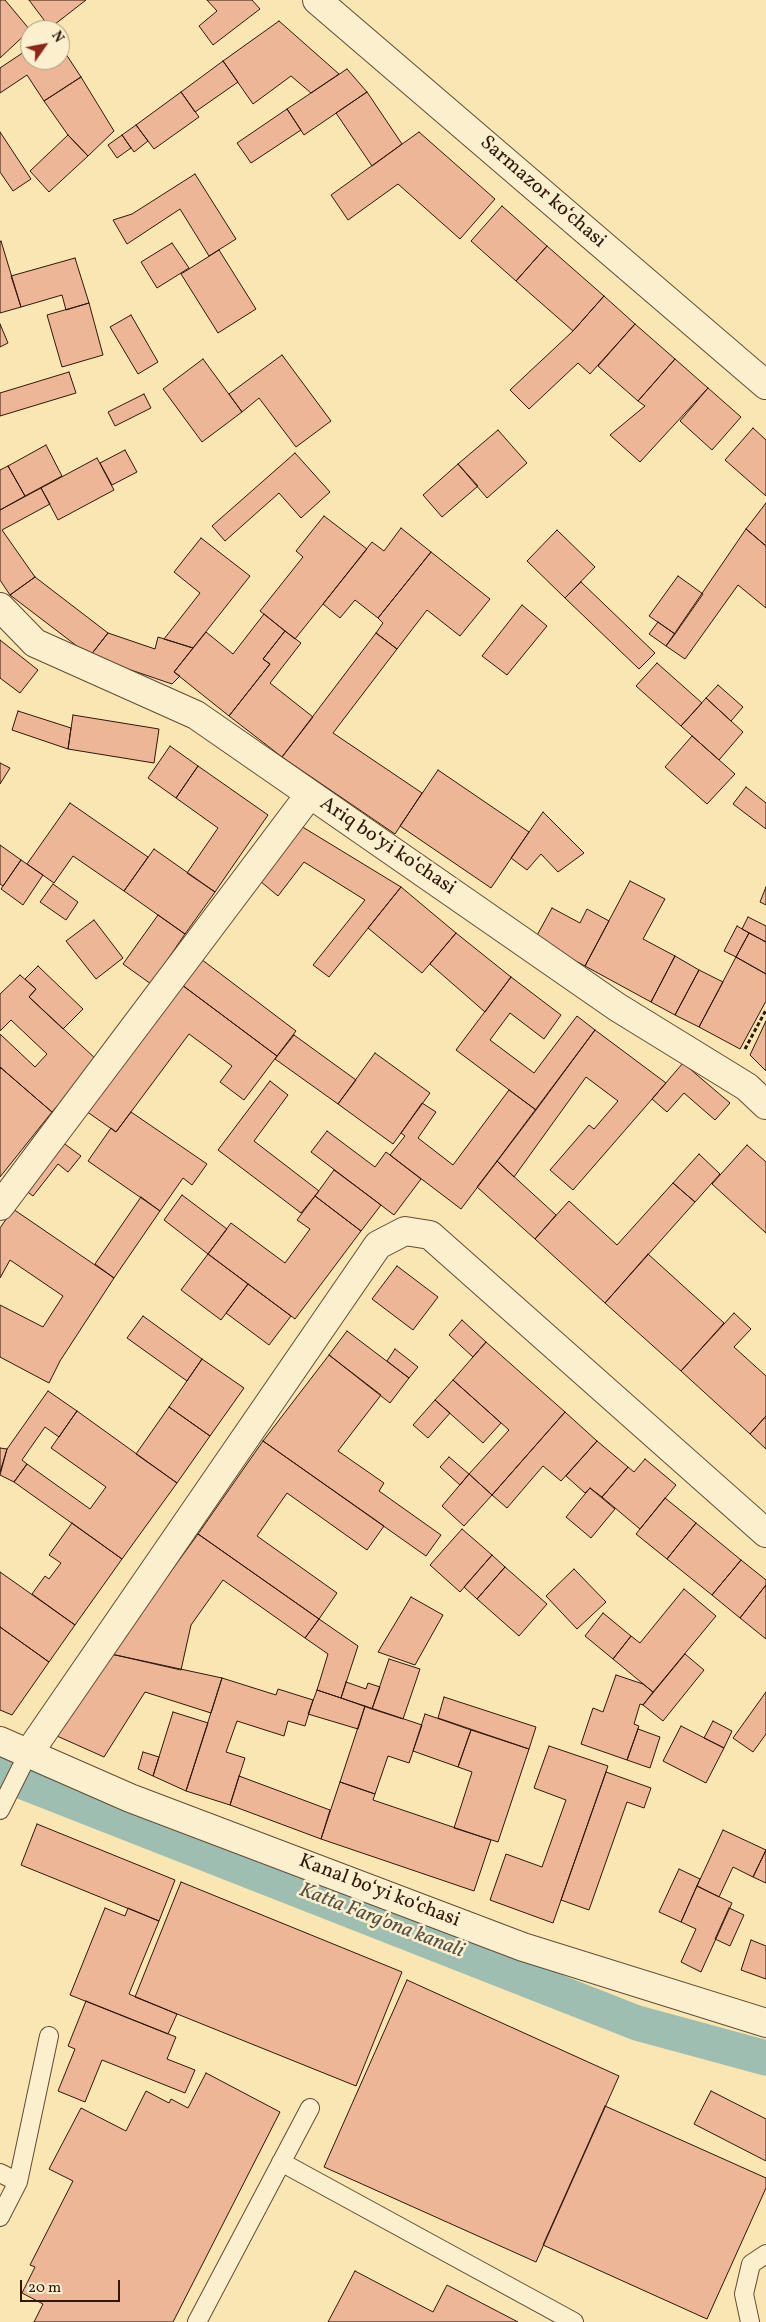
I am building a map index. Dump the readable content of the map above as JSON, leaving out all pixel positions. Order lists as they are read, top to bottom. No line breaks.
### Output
{"streets":{"street":["Sarmazor koʻchasi","Ariq boʻyi koʻchasi","Kanal boʻyi koʻchasi"]},"water":["Katta Farg'ona kanali"],"scale_bar":"20 m","north":"top right"}
